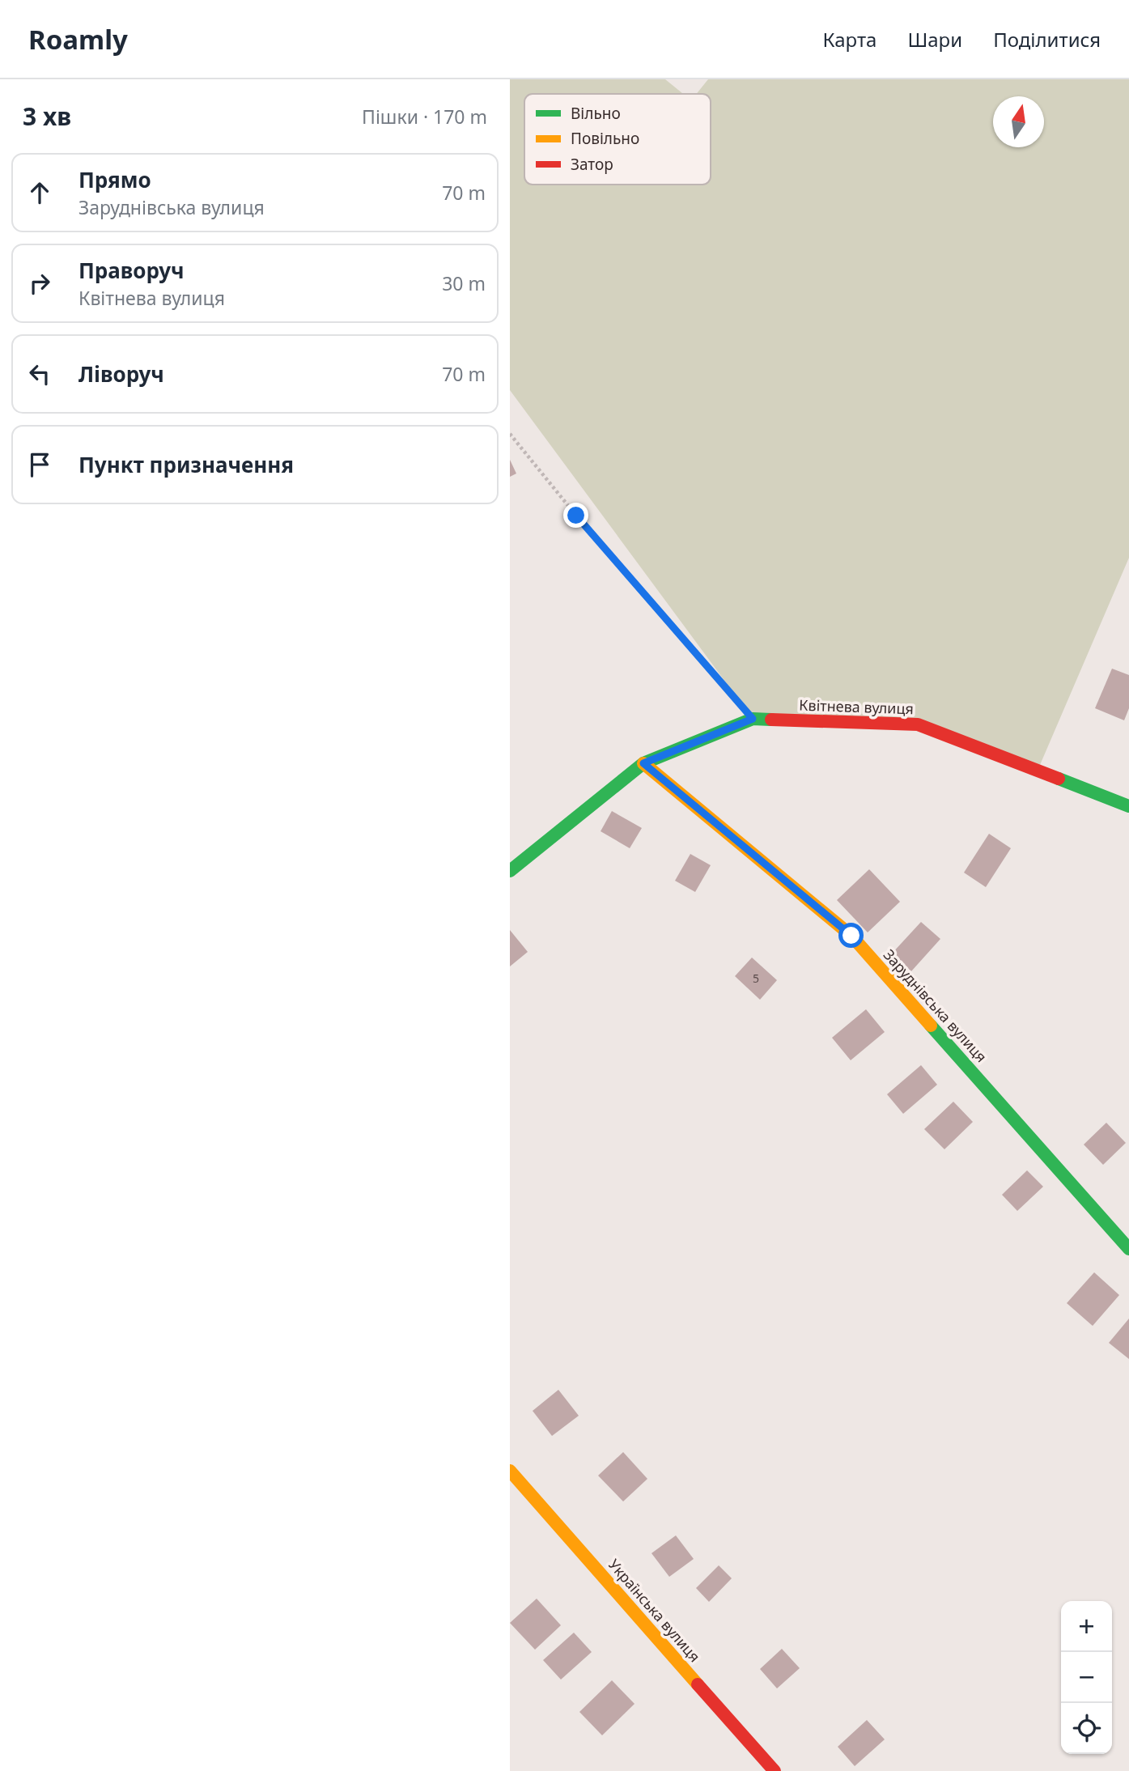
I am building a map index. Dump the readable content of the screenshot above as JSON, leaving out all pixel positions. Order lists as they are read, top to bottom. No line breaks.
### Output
{"streets":{"street":["Квітнева вулиця","Заруднівська вулиця","Українська вулиця"]},"crossings":[["Квітнева вулиця","Заруднівська вулиця"]],"house_numbers":["5"],"legend":["Вільно","Повільно","Затор"],"north":"top","page":{"header":"Roamly","nav":["Карта","Шари","Поділитися"],"heading":["3 хв","Пішки · 170 m"],"list":[["Прямо","Заруднівська вулиця","70 m"],["Праворуч","Квітнева вулиця","30 m"],["Ліворуч","70 m"],"Пункт призначення"],"map_buttons":["+","−"]}}
